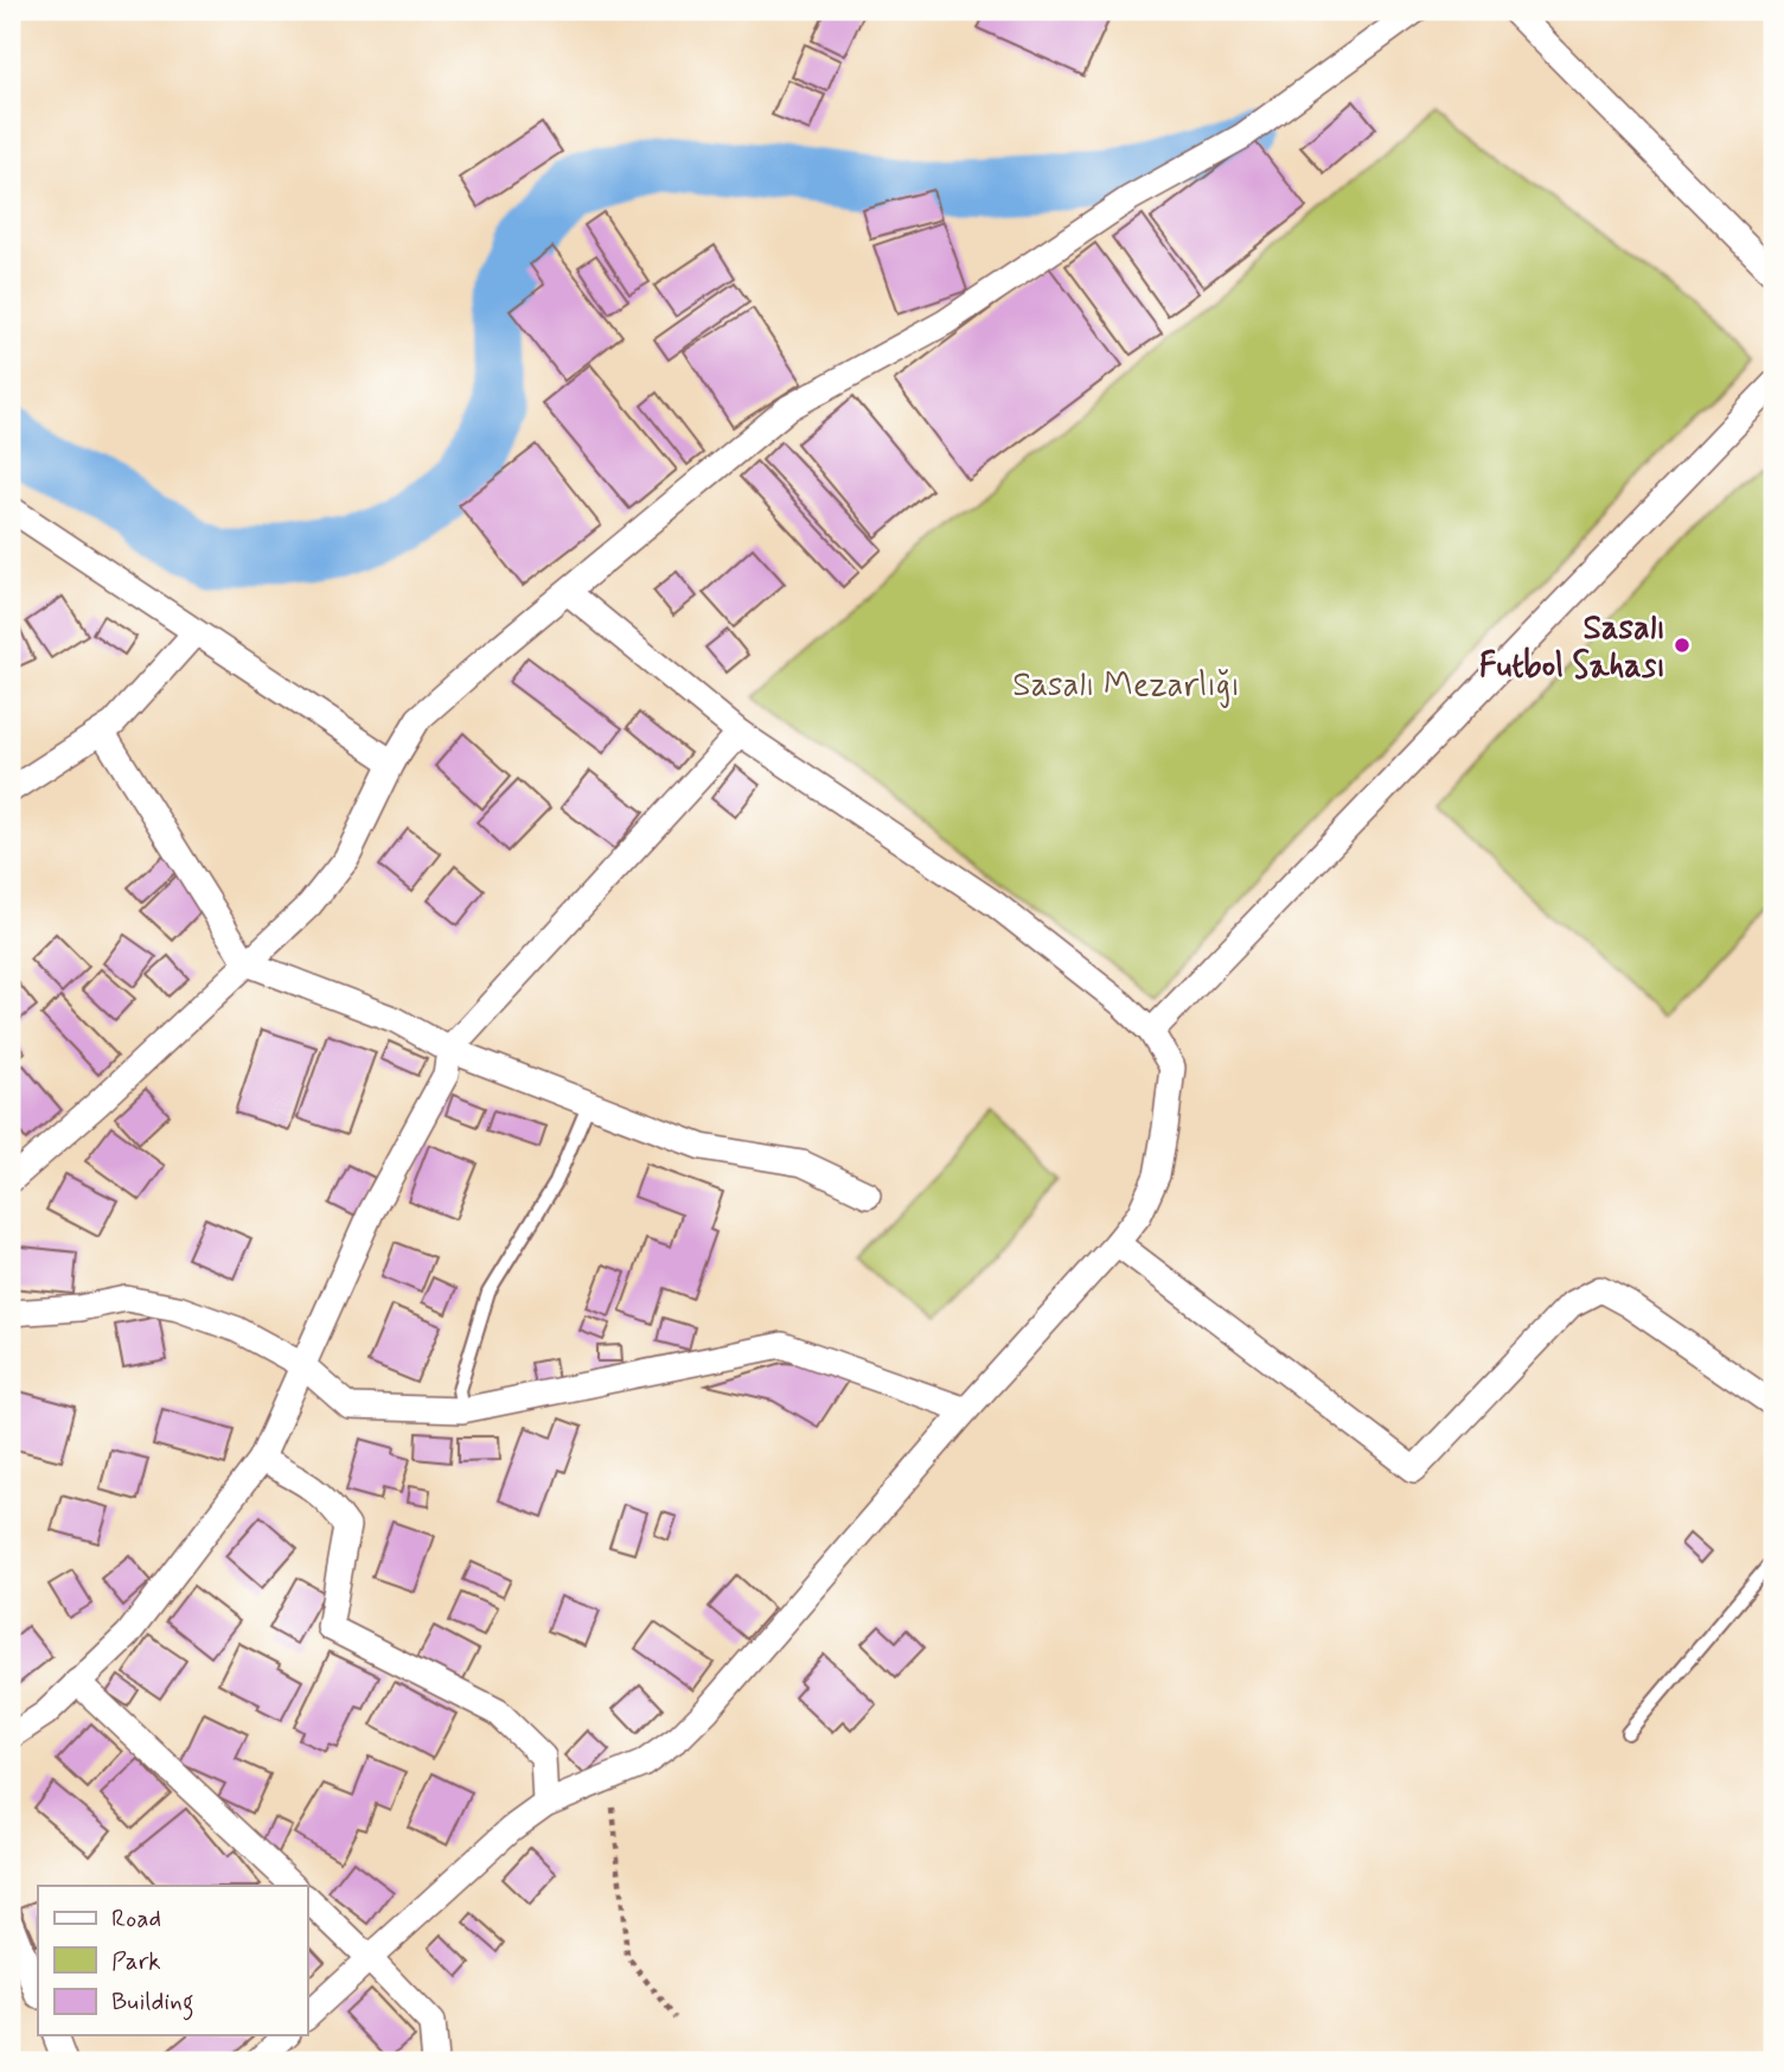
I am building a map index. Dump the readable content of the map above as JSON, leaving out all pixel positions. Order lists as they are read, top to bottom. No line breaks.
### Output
{"parks":["Sasalı Mezarlığı"],"places":["Sasalı Futbol Sahası"],"legend":["Road","Park","Building"]}
